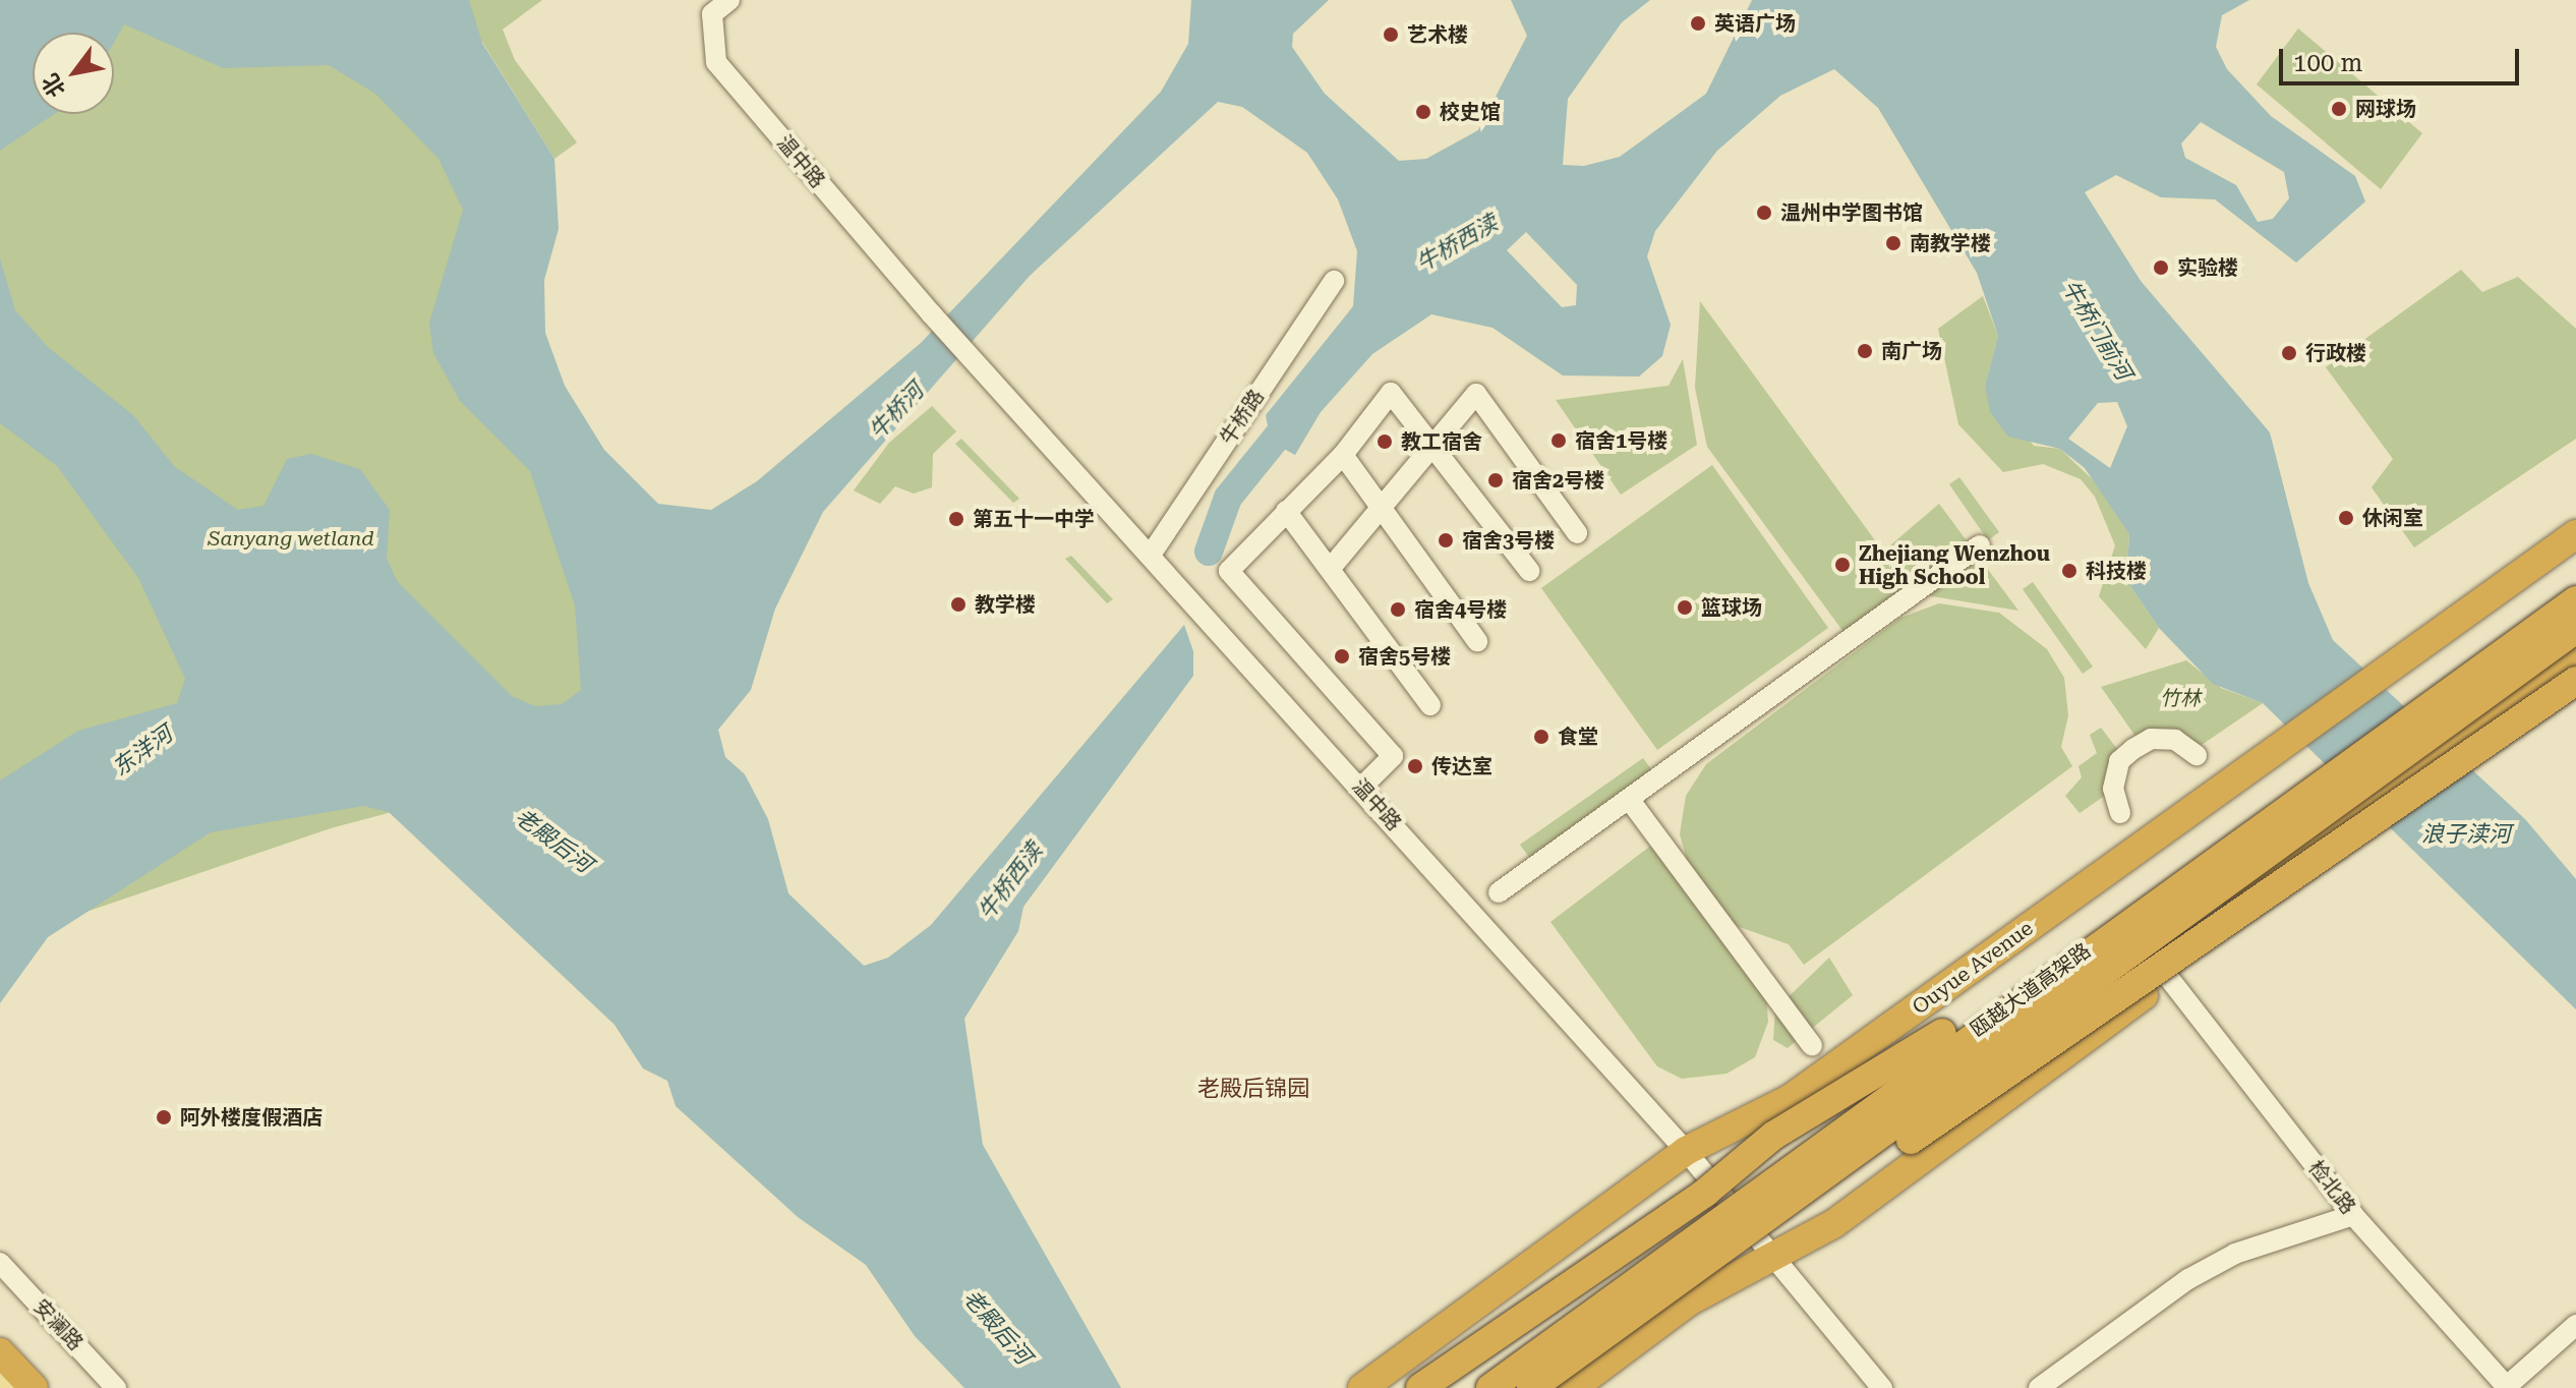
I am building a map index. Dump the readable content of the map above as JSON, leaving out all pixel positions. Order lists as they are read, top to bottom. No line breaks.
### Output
{"streets":{"highway":["Ouyue Avenue","瓯越大道高架路"],"street":["温中路","牛桥路","检北路","安澜路"]},"crossings":[["温中路","牛桥路"],["温中路","Ouyue Avenue"]],"districts":["老殿后锦园"],"water":["牛桥西渎","牛桥门前河","牛桥河","东洋河","浪子渎河","老殿后河"],"parks":["Sanyang wetland","竹林"],"places":["英语广场","艺术楼","网球场","校史馆","温州中学图书馆","南教学楼","实验楼","南广场","行政楼","宿舍1号楼","教工宿舍","宿舍2号楼","休闲室","第五十一中学","宿舍3号楼","Zhejiang Wenzhou High School","科技楼","教学楼","篮球场","宿舍4号楼","宿舍5号楼","食堂","传达室","阿外楼度假酒店"],"scale_bar":"100 m","north":"bottom left"}
